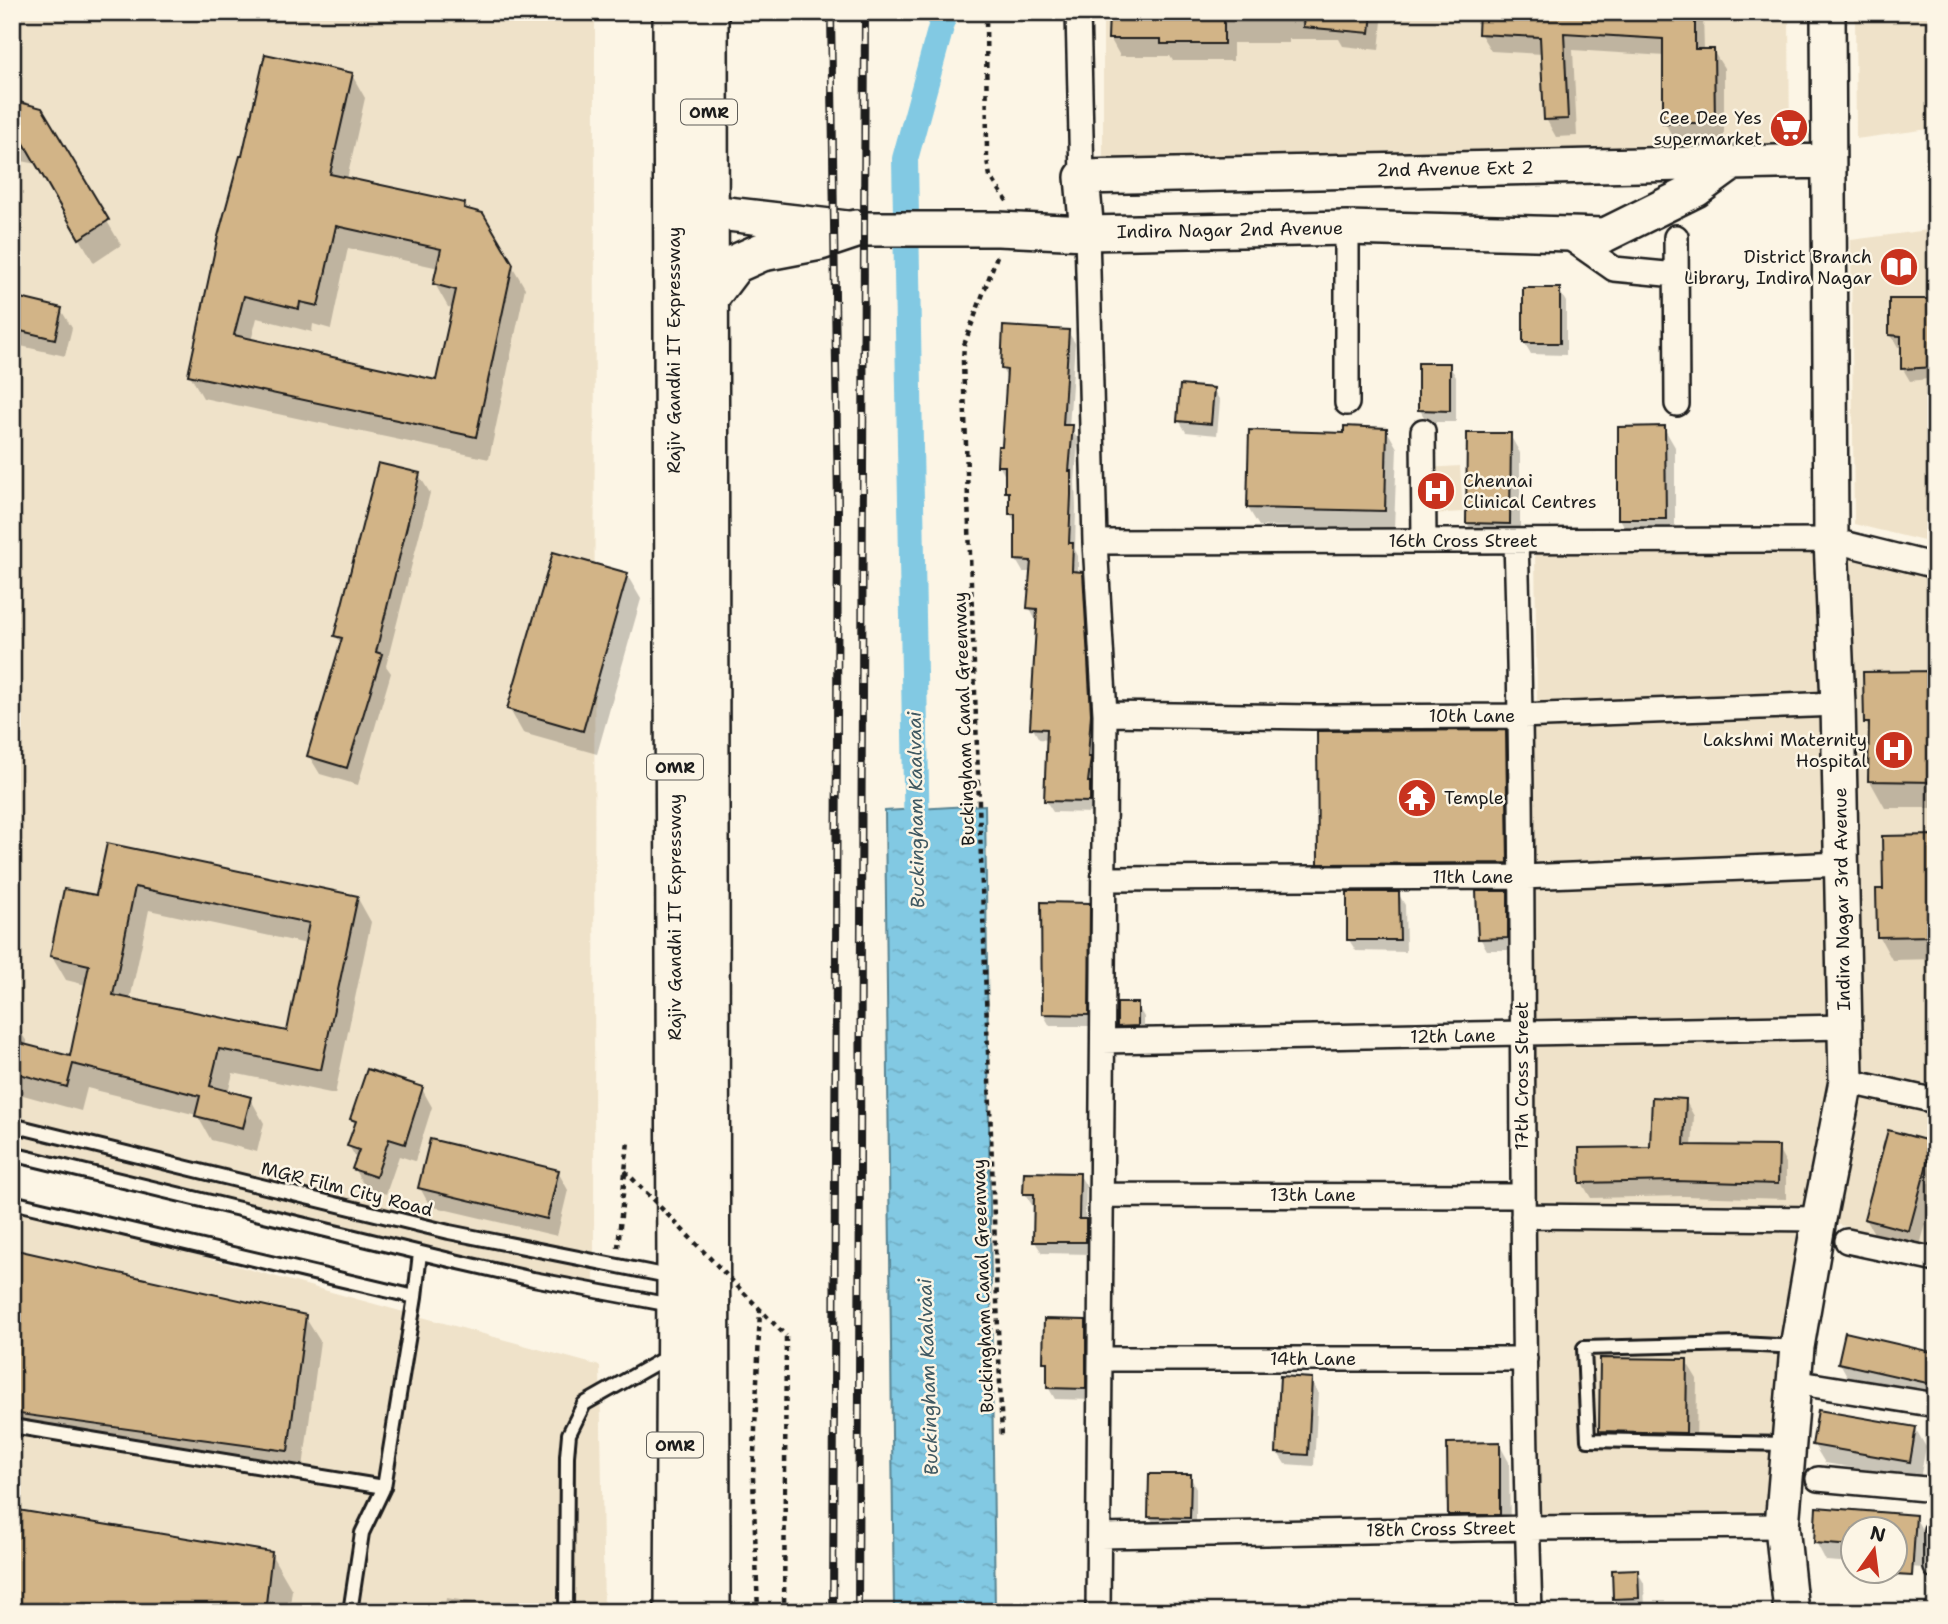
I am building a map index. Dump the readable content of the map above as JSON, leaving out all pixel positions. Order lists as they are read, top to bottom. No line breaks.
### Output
{"streets":{"main road":["OMR","Rajiv Gandhi IT Expressway"],"street":["2nd Avenue Ext 2","Indira Nagar 2nd Avenue","16th Cross Street","10th Lane","11th Lane","Indira Nagar 3rd Avenue","12th Lane","17th Cross Street","13th Lane","14th Lane","18th Cross Street"],"lane":["MGR Film City Road"],"path":["Buckingham Canal Greenway"]},"crossings":[["2nd Avenue Ext 2","Indira Nagar 2nd Avenue"],["2nd Avenue Ext 2","Indira Nagar 3rd Avenue"],["Indira Nagar 2nd Avenue","Rajiv Gandhi IT Expressway"],["Indira Nagar 2nd Avenue","Buckingham Canal Greenway"],["Rajiv Gandhi IT Expressway","MGR Film City Road"],["16th Cross Street","Indira Nagar 3rd Avenue"],["16th Cross Street","17th Cross Street"],["10th Lane","Indira Nagar 3rd Avenue"],["10th Lane","17th Cross Street"],["11th Lane","Indira Nagar 3rd Avenue"],["11th Lane","17th Cross Street"],["Indira Nagar 3rd Avenue","12th Lane"],["Indira Nagar 3rd Avenue","13th Lane"],["Indira Nagar 3rd Avenue","18th Cross Street"],["12th Lane","17th Cross Street"],["17th Cross Street","13th Lane"],["17th Cross Street","14th Lane"],["17th Cross Street","18th Cross Street"]],"water":["Buckingham Kaalvaai"],"places":{"supermarket":["Cee Dee Yes supermarket"],"library":["District Branch Library, Indira Nagar"],"hospital":["Chennai Clinical Centres","Lakshmi Maternity Hospital"],"temple":["Temple"]},"north":"top"}
